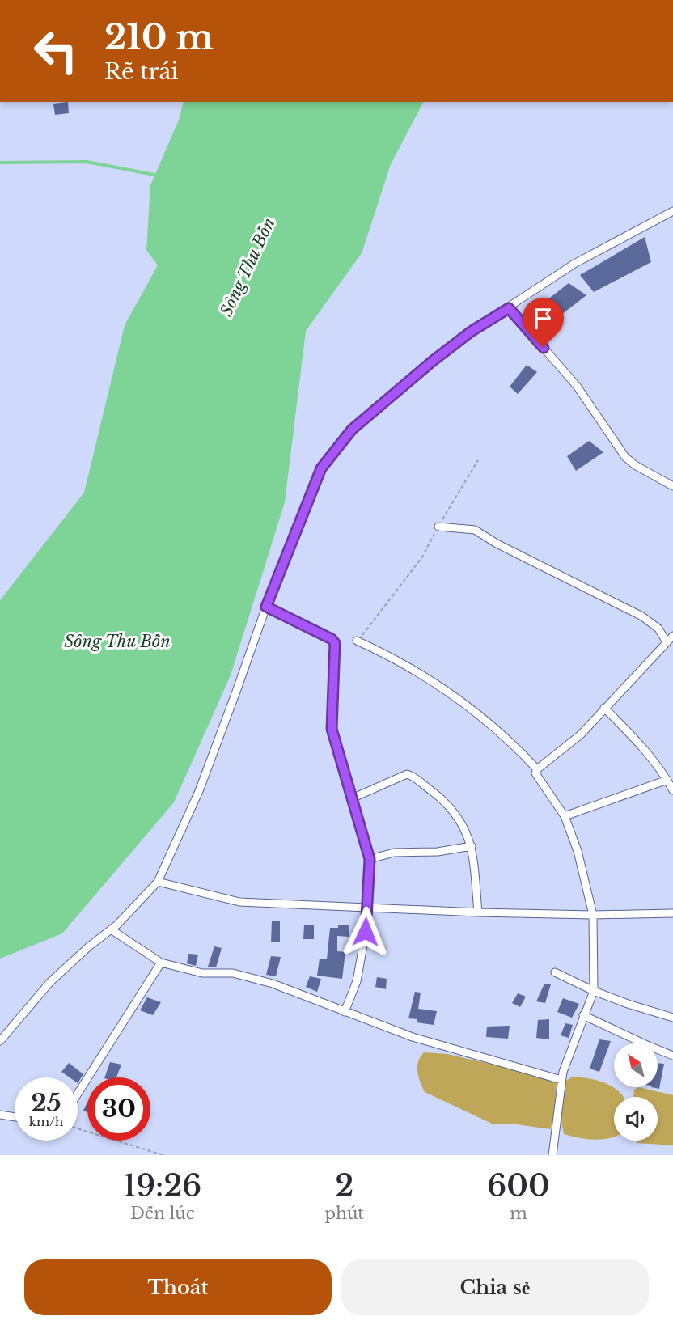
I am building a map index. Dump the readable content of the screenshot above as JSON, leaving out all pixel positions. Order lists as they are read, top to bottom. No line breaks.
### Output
{"water":["Sông Thu Bồn"],"north":"top left","page":{"turn":["210 m","Rẽ trái"],"speed":"25 km/h","limit":"30","eta":["19:26","Đến lúc","2","phút","600","m"],"buttons":["Thoát","Chia sẻ"]}}
